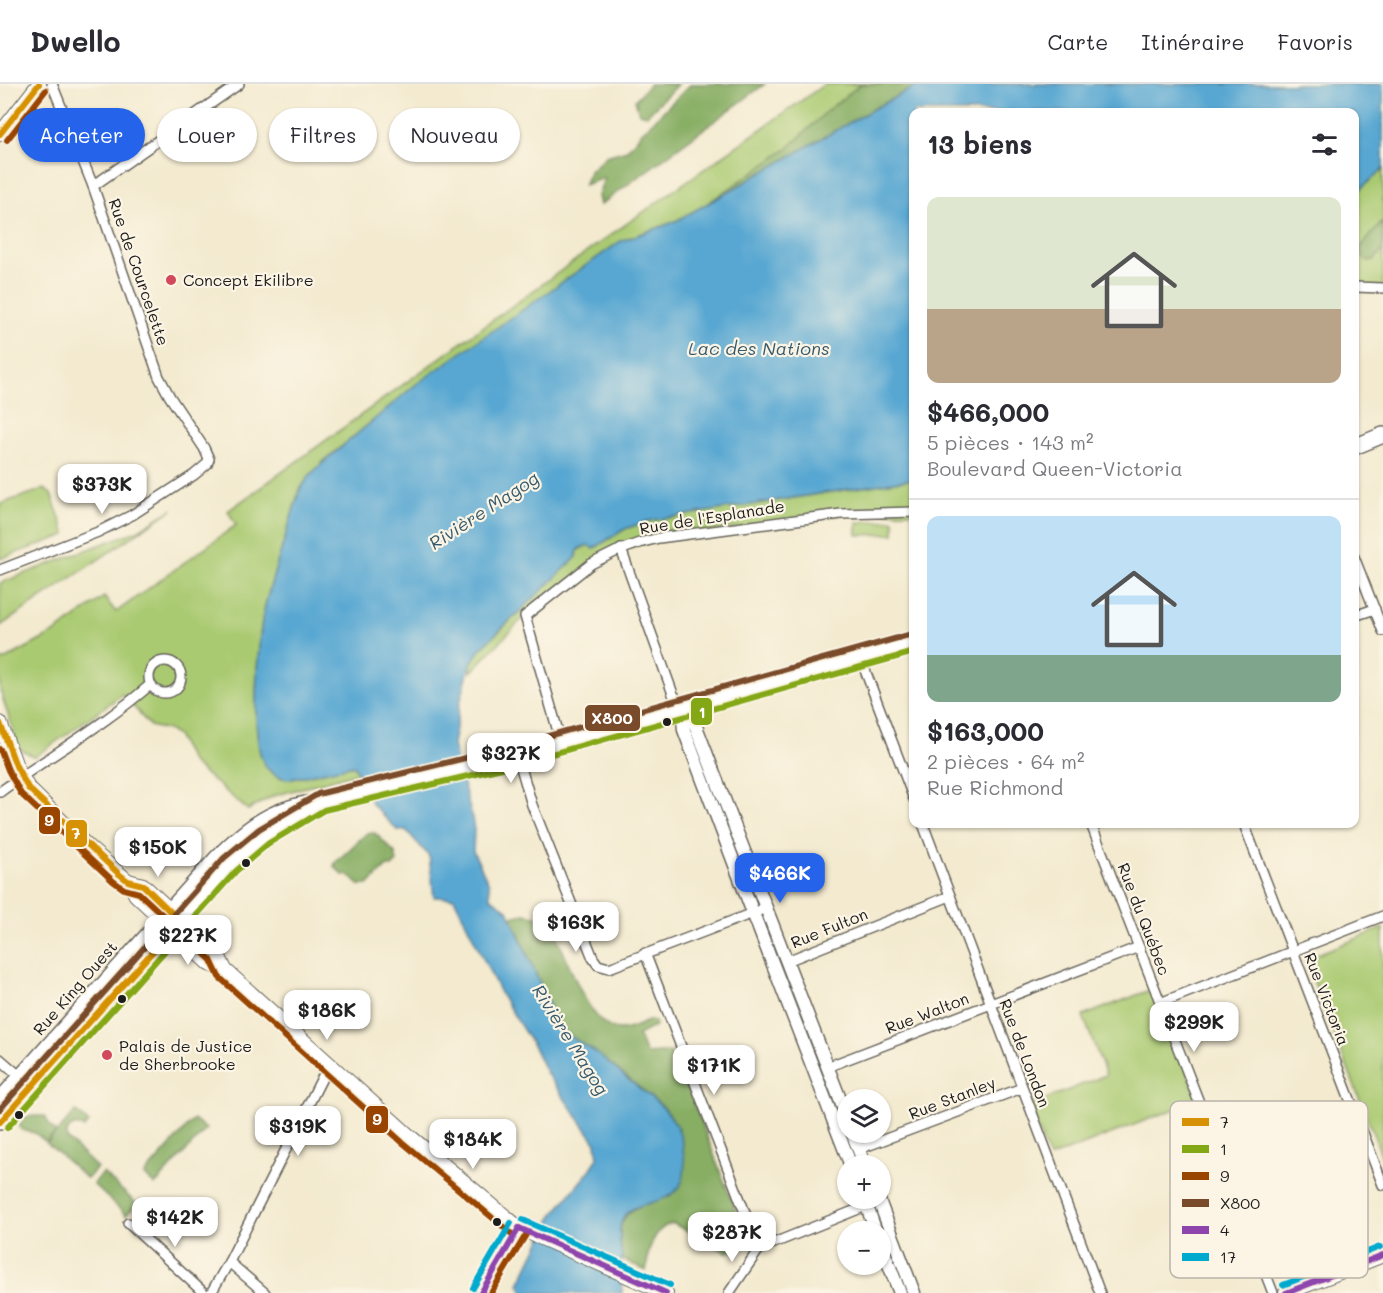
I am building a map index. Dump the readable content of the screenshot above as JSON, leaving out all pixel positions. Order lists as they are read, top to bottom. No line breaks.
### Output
{"streets":{"main road":["Rue King Ouest"],"street":["Rue de Courcelette","Rue de l'Esplanade","Rue du Québec","Rue Fulton","Rue Victoria","Rue Walton","Rue de London","Rue Stanley"]},"crossings":[["Rue du Québec","Rue Walton"],["Rue Fulton","Rue de London"],["Rue Walton","Rue de London"],["Rue de London","Rue Stanley"]],"water":["Lac des Nations","Rivière Magog"],"places":["Concept Ekilibre","Palais de Justice de Sherbrooke"],"lines":["transit line 7","transit line 9","transit line X800","transit line 1","transit line 17","transit line 4"],"legend":["7","1","9","X800","4","17"],"page":{"header":"Dwello","nav":["Carte","Itinéraire","Favoris"],"chip":["Acheter","Louer","Filtres","Nouveau"],"heading":"13 biens","list":[{"name":"$466,000","note":"5 pièces · 143 m² · Boulevard Queen-Victoria"},{"name":"$163,000","note":"2 pièces · 64 m² · Rue Richmond"}],"price":["$373K","$327K","$150K","$466K","$163K","$227K","$186K","$299K","$171K","$319K","$184K","$142K","$287K"],"map_buttons":["+","−"]}}
